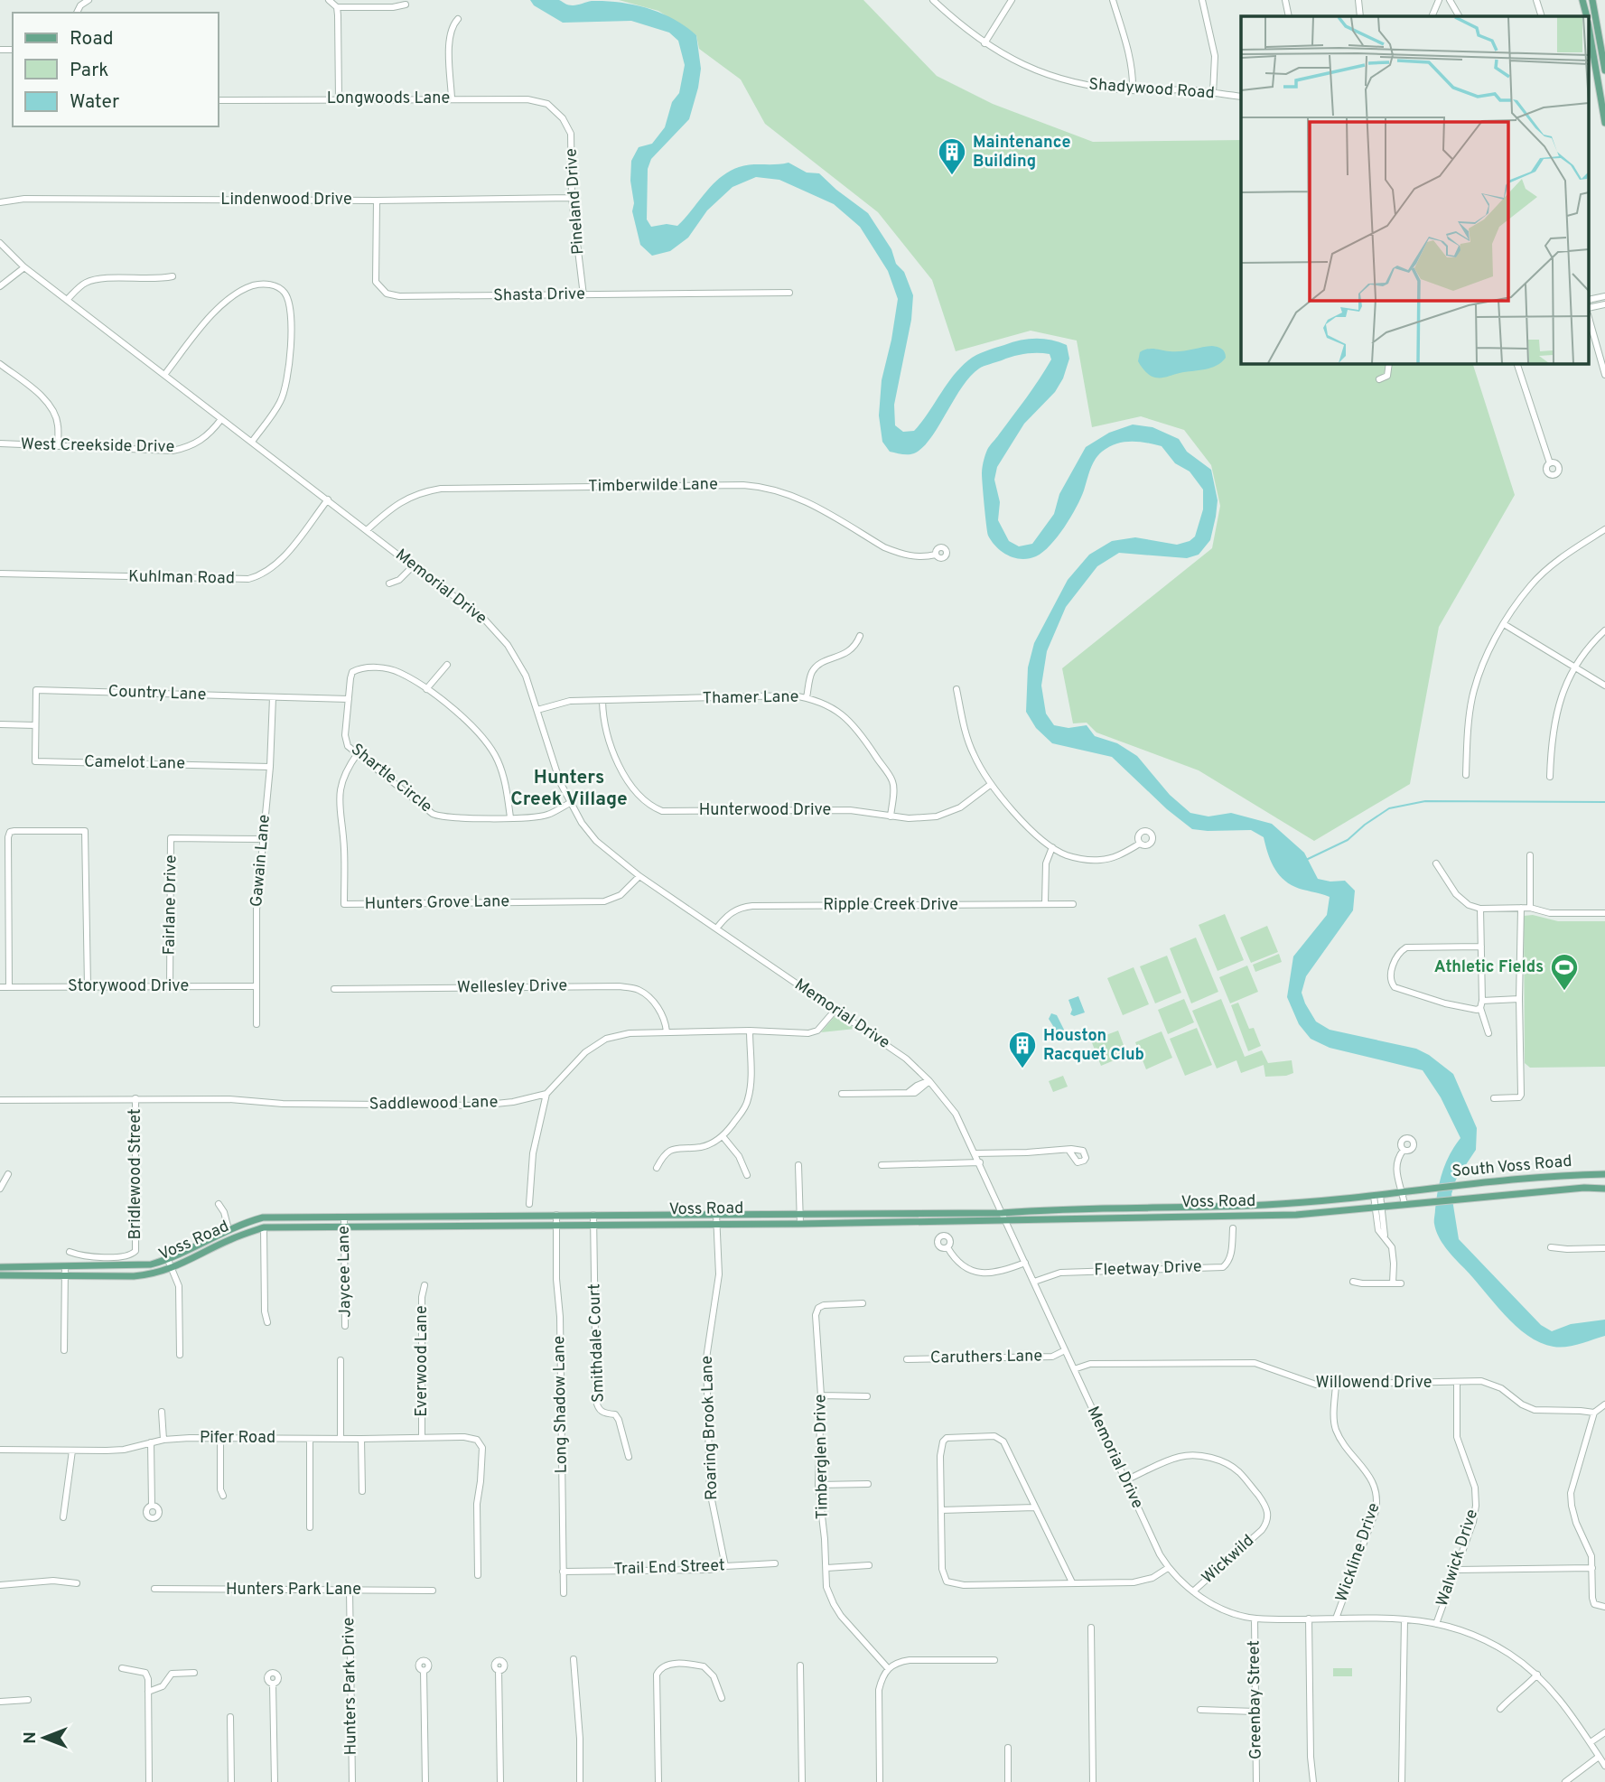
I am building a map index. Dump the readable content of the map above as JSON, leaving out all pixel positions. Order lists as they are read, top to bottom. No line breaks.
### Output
{"streets":{"main road":["South Voss Road","Voss Road"],"street":["Shadywood Road","Longwoods Lane","Lindenwood Drive","Pineland Drive","Shasta Drive","West Creekside Drive","Timberwilde Lane","Kuhlman Road","Memorial Drive","Country Lane","Thamer Lane","Camelot Lane","Shartle Circle","Hunterwood Drive","Gawain Lane","Hunters Grove Lane","Fairlane Drive","Ripple Creek Drive","Storywood Drive","Wellesley Drive","Saddlewood Lane","Bridlewood Street","Fleetway Drive","Jaycee Lane","Smithdale Court","Caruthers Lane","Everwood Lane","Willowend Drive","Long Shadow Lane","Roaring Brook Lane","Pifer Road","Timberglen Drive","Wickline Drive","Walwick Drive","Wickwild","Trail End Street","Hunters Park Lane","Hunters Park Drive","Greenbay Street"]},"crossings":[["Longwoods Lane","Pineland Drive"],["Lindenwood Drive","Pineland Drive"],["Lindenwood Drive","Shasta Drive"],["Pineland Drive","Shasta Drive"],["West Creekside Drive","Memorial Drive"],["Timberwilde Lane","Memorial Drive"],["Kuhlman Road","Memorial Drive"],["Memorial Drive","Thamer Lane"],["Memorial Drive","Shartle Circle"],["Memorial Drive","Hunters Grove Lane"],["Memorial Drive","Ripple Creek Drive"],["Memorial Drive","Voss Road"],["Memorial Drive","Fleetway Drive"],["Memorial Drive","Caruthers Lane"],["Memorial Drive","Willowend Drive"],["Memorial Drive","Wickline Drive"],["Memorial Drive","Walwick Drive"],["Memorial Drive","Wickwild"],["Memorial Drive","Greenbay Street"],["Country Lane","Camelot Lane"],["Country Lane","Shartle Circle"],["Country Lane","Gawain Lane"],["Thamer Lane","Hunterwood Drive"],["Camelot Lane","Gawain Lane"],["Shartle Circle","Hunters Grove Lane"],["Gawain Lane","Fairlane Drive"],["Gawain Lane","Storywood Drive"],["Fairlane Drive","Storywood Drive"],["Saddlewood Lane","Bridlewood Street"],["South Voss Road","Voss Road"],["Voss Road","Jaycee Lane"],["Voss Road","Smithdale Court"],["Voss Road","Long Shadow Lane"],["Voss Road","Roaring Brook Lane"],["Everwood Lane","Pifer Road"],["Willowend Drive","Wickline Drive"],["Willowend Drive","Walwick Drive"],["Long Shadow Lane","Trail End Street"],["Roaring Brook Lane","Trail End Street"],["Hunters Park Lane","Hunters Park Drive"]],"districts":["Hunters Creek Village"],"places":{"building":["Maintenance Building","Houston Racquet Club"],"sports":["Athletic Fields"]},"legend":["Road","Park","Water"],"north":"left"}
